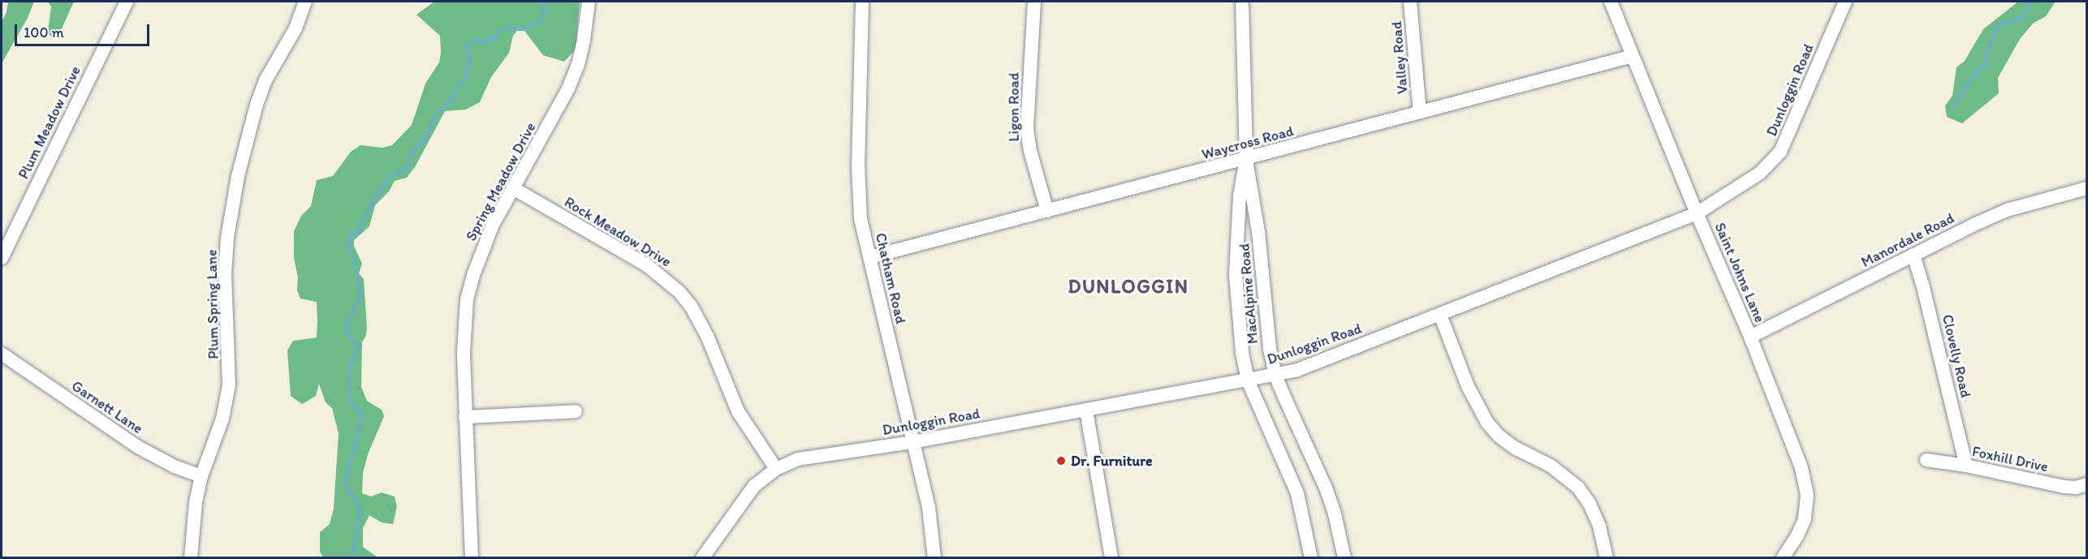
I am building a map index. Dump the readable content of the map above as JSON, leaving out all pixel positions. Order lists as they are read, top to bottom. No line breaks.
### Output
{"streets":{"street":["Valley Road","Dunloggin Road","Ligon Road","Plum Meadow Drive","Waycross Road","Spring Meadow Drive","Rock Meadow Drive","Manordale Road","Saint Johns Lane","Chatham Road","MacAlpine Road","Plum Spring Lane","Clovelly Road","Garnett Lane","Foxhill Drive"]},"crossings":[["Valley Road","Waycross Road"],["Dunloggin Road","Rock Meadow Drive"],["Dunloggin Road","Saint Johns Lane"],["Dunloggin Road","Chatham Road"],["Dunloggin Road","MacAlpine Road"],["Ligon Road","Waycross Road"],["Waycross Road","Saint Johns Lane"],["Waycross Road","Chatham Road"],["Waycross Road","MacAlpine Road"],["Spring Meadow Drive","Rock Meadow Drive"],["Manordale Road","Saint Johns Lane"],["Manordale Road","Clovelly Road"],["Plum Spring Lane","Garnett Lane"],["Clovelly Road","Foxhill Drive"]],"districts":["DUNLOGGIN"],"places":["Dr. Furniture"],"scale_bar":"100 m"}
